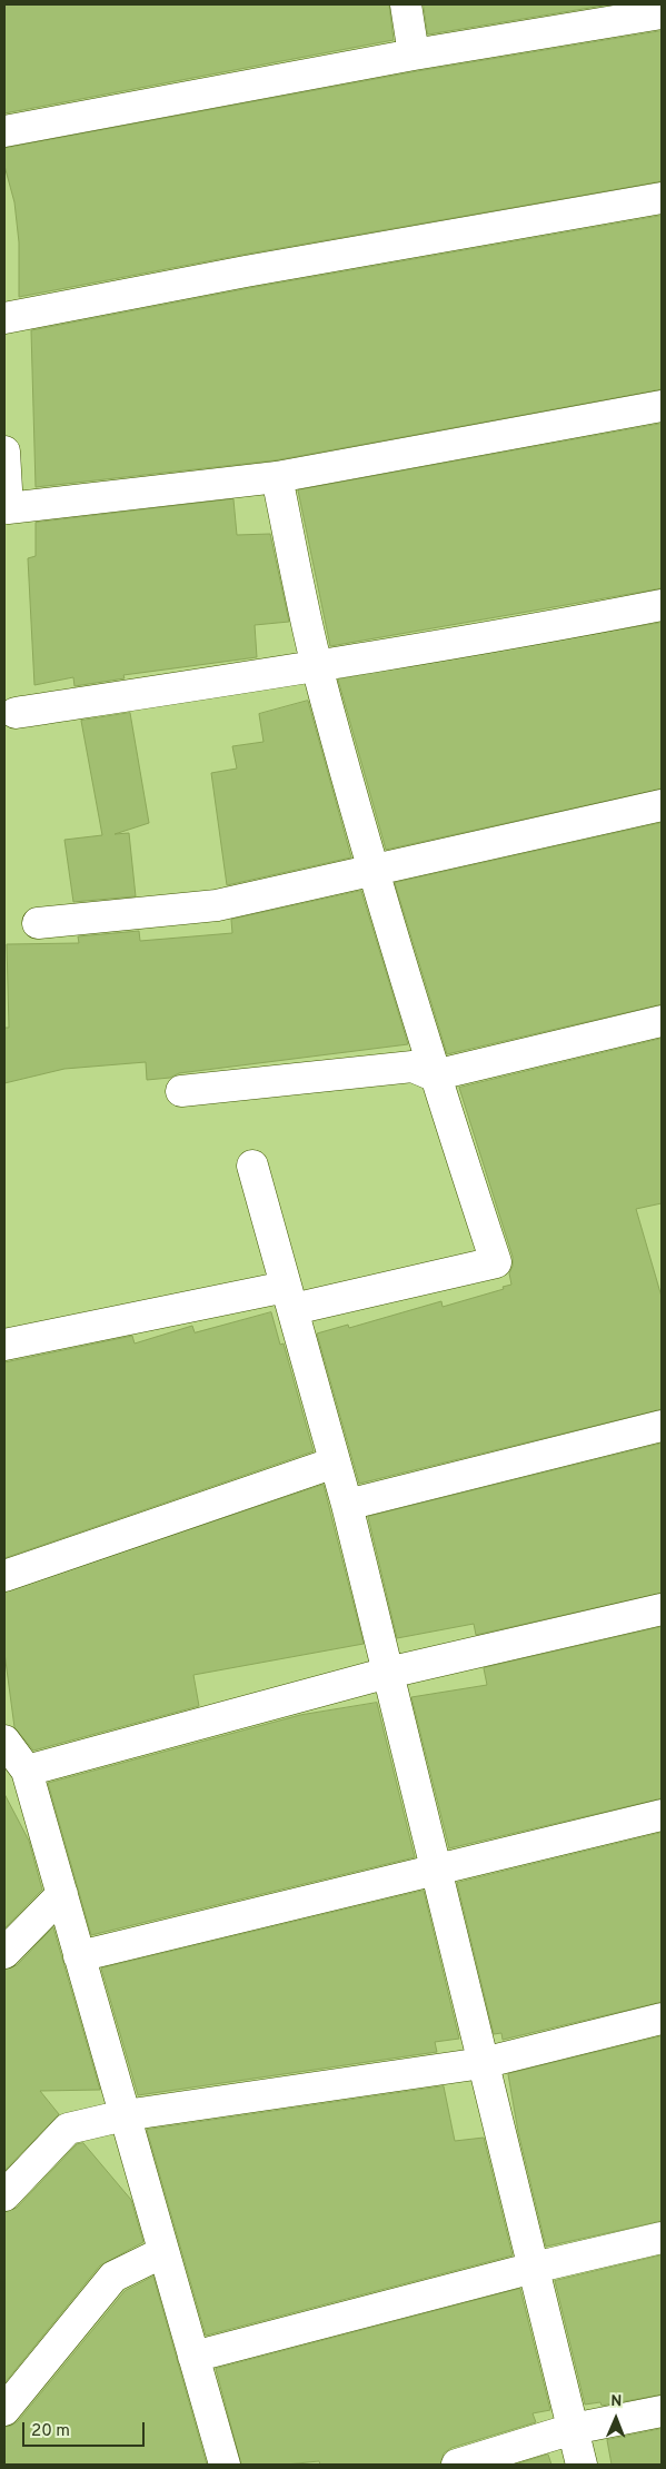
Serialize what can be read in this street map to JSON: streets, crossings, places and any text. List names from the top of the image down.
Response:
{
  "scale_bar": "20 m",
  "north": "top"
}
